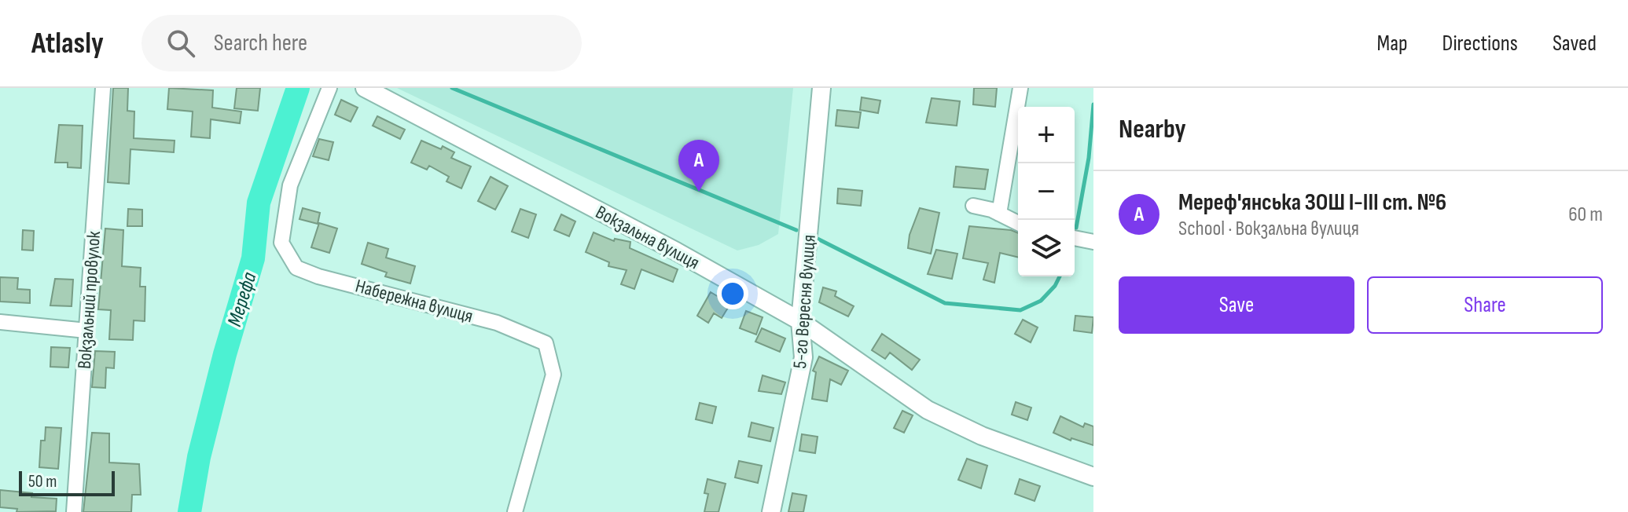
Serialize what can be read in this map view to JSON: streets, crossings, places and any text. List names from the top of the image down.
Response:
{
  "streets": {
    "street": [
      "Вокзальна вулиця",
      "Вокзальний провулок",
      "Набережна вулиця",
      "5-го Вересня вулиця"
    ]
  },
  "crossings": [
    ["Вокзальна вулиця", "5-го Вересня вулиця"]
  ],
  "water": ["Мерефа"],
  "scale_bar": "50 m",
  "page": {
    "header": "Atlasly",
    "search": "Search here",
    "nav": ["Map", "Directions", "Saved"],
    "heading": "Nearby",
    "map_buttons": ["+", "−"],
    "pins": "A",
    "list": [
      {
        "mark": "A",
        "name": "Мереф'янська ЗОШ І-ІІІ ст. №6",
        "note": "School · Вокзальна вулиця",
        "value": "60 m"
      }
    ],
    "buttons": ["Save", "Share"],
    "scale": "50 m"
  }
}
